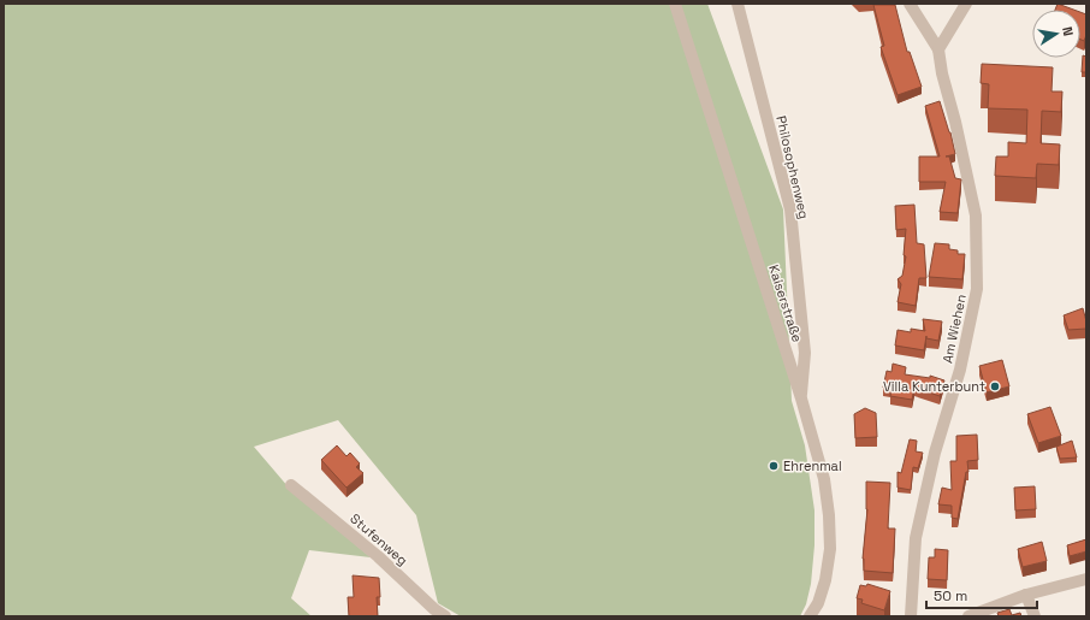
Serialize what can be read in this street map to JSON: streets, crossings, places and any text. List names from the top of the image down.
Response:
{
  "streets": {
    "street": [
      "Philosophenweg",
      "Kaiserstraße",
      "Am Wiehen",
      "Stufenweg"
    ]
  },
  "crossings": [
    ["Philosophenweg", "Kaiserstraße"]
  ],
  "places": ["Villa Kunterbunt", "Ehrenmal"],
  "scale_bar": "50 m",
  "north": "right"
}
